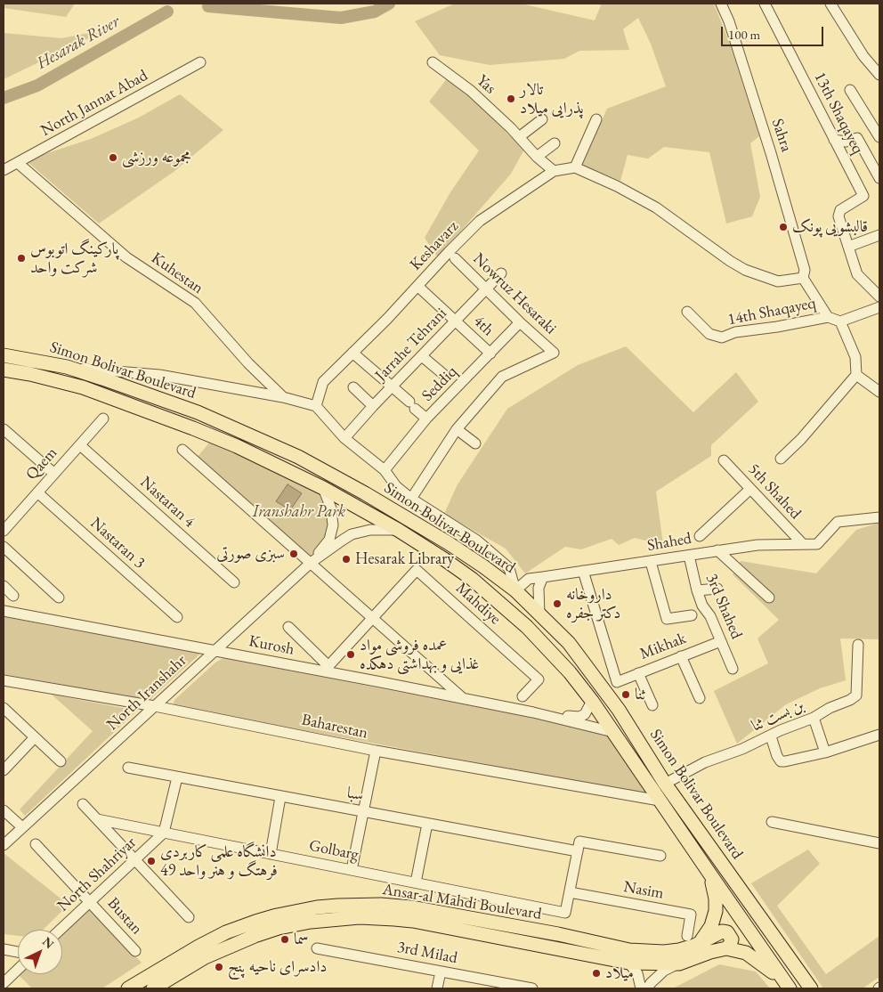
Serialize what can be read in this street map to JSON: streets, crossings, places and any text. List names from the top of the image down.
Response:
{
  "streets": {
    "main road": ["Simon Bolivar Boulevard", "Ansar-al Mahdi Boulevard"],
    "street": [
      "Yas",
      "North Jannat Abad",
      "13th Shaqayeq",
      "Sahra",
      "Keshavarz",
      "Kuhestan",
      "Nowruz Hesaraki",
      "14th Shaqayeq",
      "4th",
      "Jarrahe Tehrani",
      "Seddiq",
      "Qaem",
      "5th Shahed",
      "Nastaran 4",
      "Shahed",
      "Nastaran 3",
      "Mahdiye",
      "3rd Shahed",
      "Kurosh",
      "Mikhak",
      "North Iranshahr",
      "بن بست ثنا",
      "Baharestan",
      "سبا",
      "Golbarg",
      "North Shahriyar",
      "Nasim",
      "Bustan",
      "3rd Milad"
    ]
  },
  "crossings": [
    ["Yas", "Keshavarz"],
    ["North Jannat Abad", "Kuhestan"],
    ["Keshavarz", "Kuhestan"],
    ["Keshavarz", "4th"],
    ["Nowruz Hesaraki", "Jarrahe Tehrani"],
    ["Nowruz Hesaraki", "Seddiq"],
    ["4th", "Jarrahe Tehrani"],
    ["4th", "Seddiq"],
    ["Simon Bolivar Boulevard", "Shahed"],
    ["Simon Bolivar Boulevard", "بن بست ثنا"],
    ["Simon Bolivar Boulevard", "Baharestan"],
    ["Qaem", "Nastaran 4"],
    ["Qaem", "Nastaran 3"],
    ["5th Shahed", "Shahed"],
    ["Shahed", "3rd Shahed"],
    ["Shahed", "Mikhak"],
    ["3rd Shahed", "Mikhak"],
    ["Kurosh", "North Iranshahr"],
    ["North Iranshahr", "Baharestan"],
    ["Golbarg", "North Shahriyar"],
    ["Golbarg", "Nasim"],
    ["North Shahriyar", "Bustan"],
    ["Nasim", "Ansar-al Mahdi Boulevard"]
  ],
  "water": ["Hesarak River"],
  "parks": ["Iranshahr Park"],
  "places": [
    "تالار پذرایی میلاد",
    "مجموعه ورزشی",
    "قالبشویی پونک",
    "پارکینگ اتوبوس شرکت واحد",
    "سبزی صورتی",
    "Hesarak Library",
    "داروخانه دکتر جفره",
    "عمده فروشی مواد غذایی و بهداشتی دهکده",
    "ثنا",
    "دانشگاه علمی کاربردی فرهتگ و هنر واحد 49",
    "سما",
    "دادسرای ناحیه پنج",
    "میلاد"
  ],
  "scale_bar": "100 m",
  "north": "top right"
}
